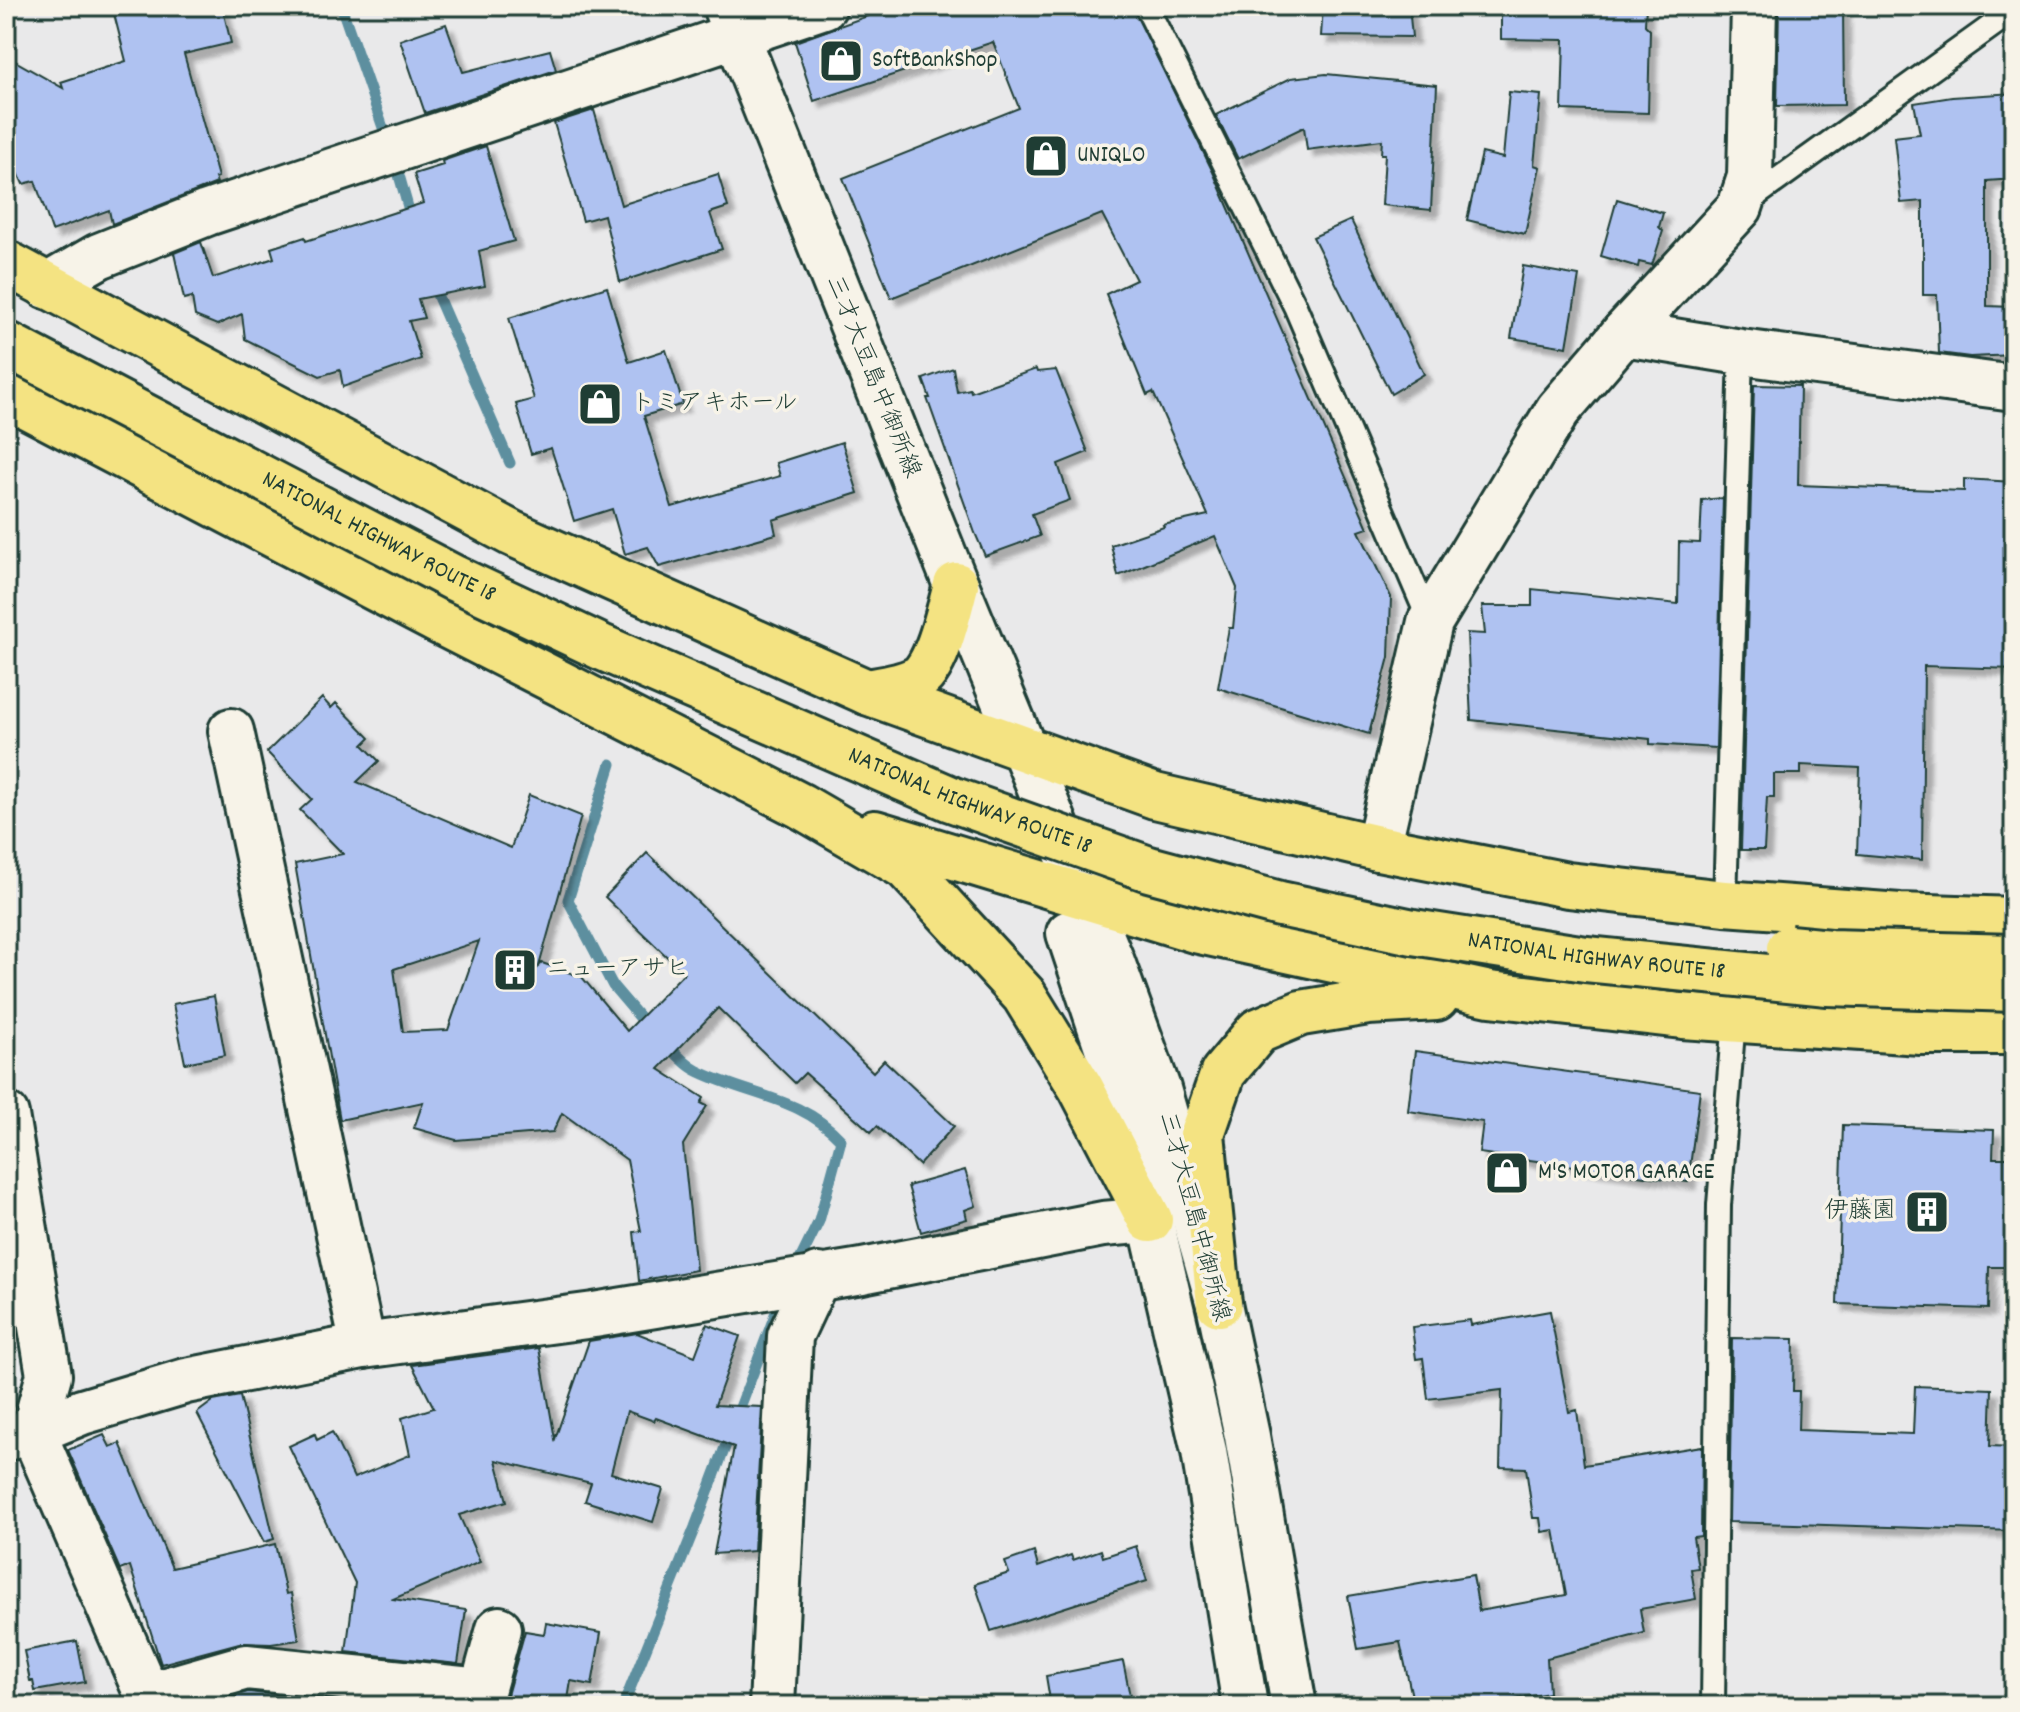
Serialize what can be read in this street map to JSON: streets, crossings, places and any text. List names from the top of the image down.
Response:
{
  "streets": {
    "highway": ["NATIONAL HIGHWAY ROUTE 18"],
    "street": ["三才大豆島中御所線"]
  },
  "places": {
    "shop": [
      "SoftBankShop",
      "UNIQLO",
      "トミアキホール",
      "M'S MOTOR GARAGE"
    ],
    "building": ["ニューアサヒ", "伊藤園"]
  }
}
